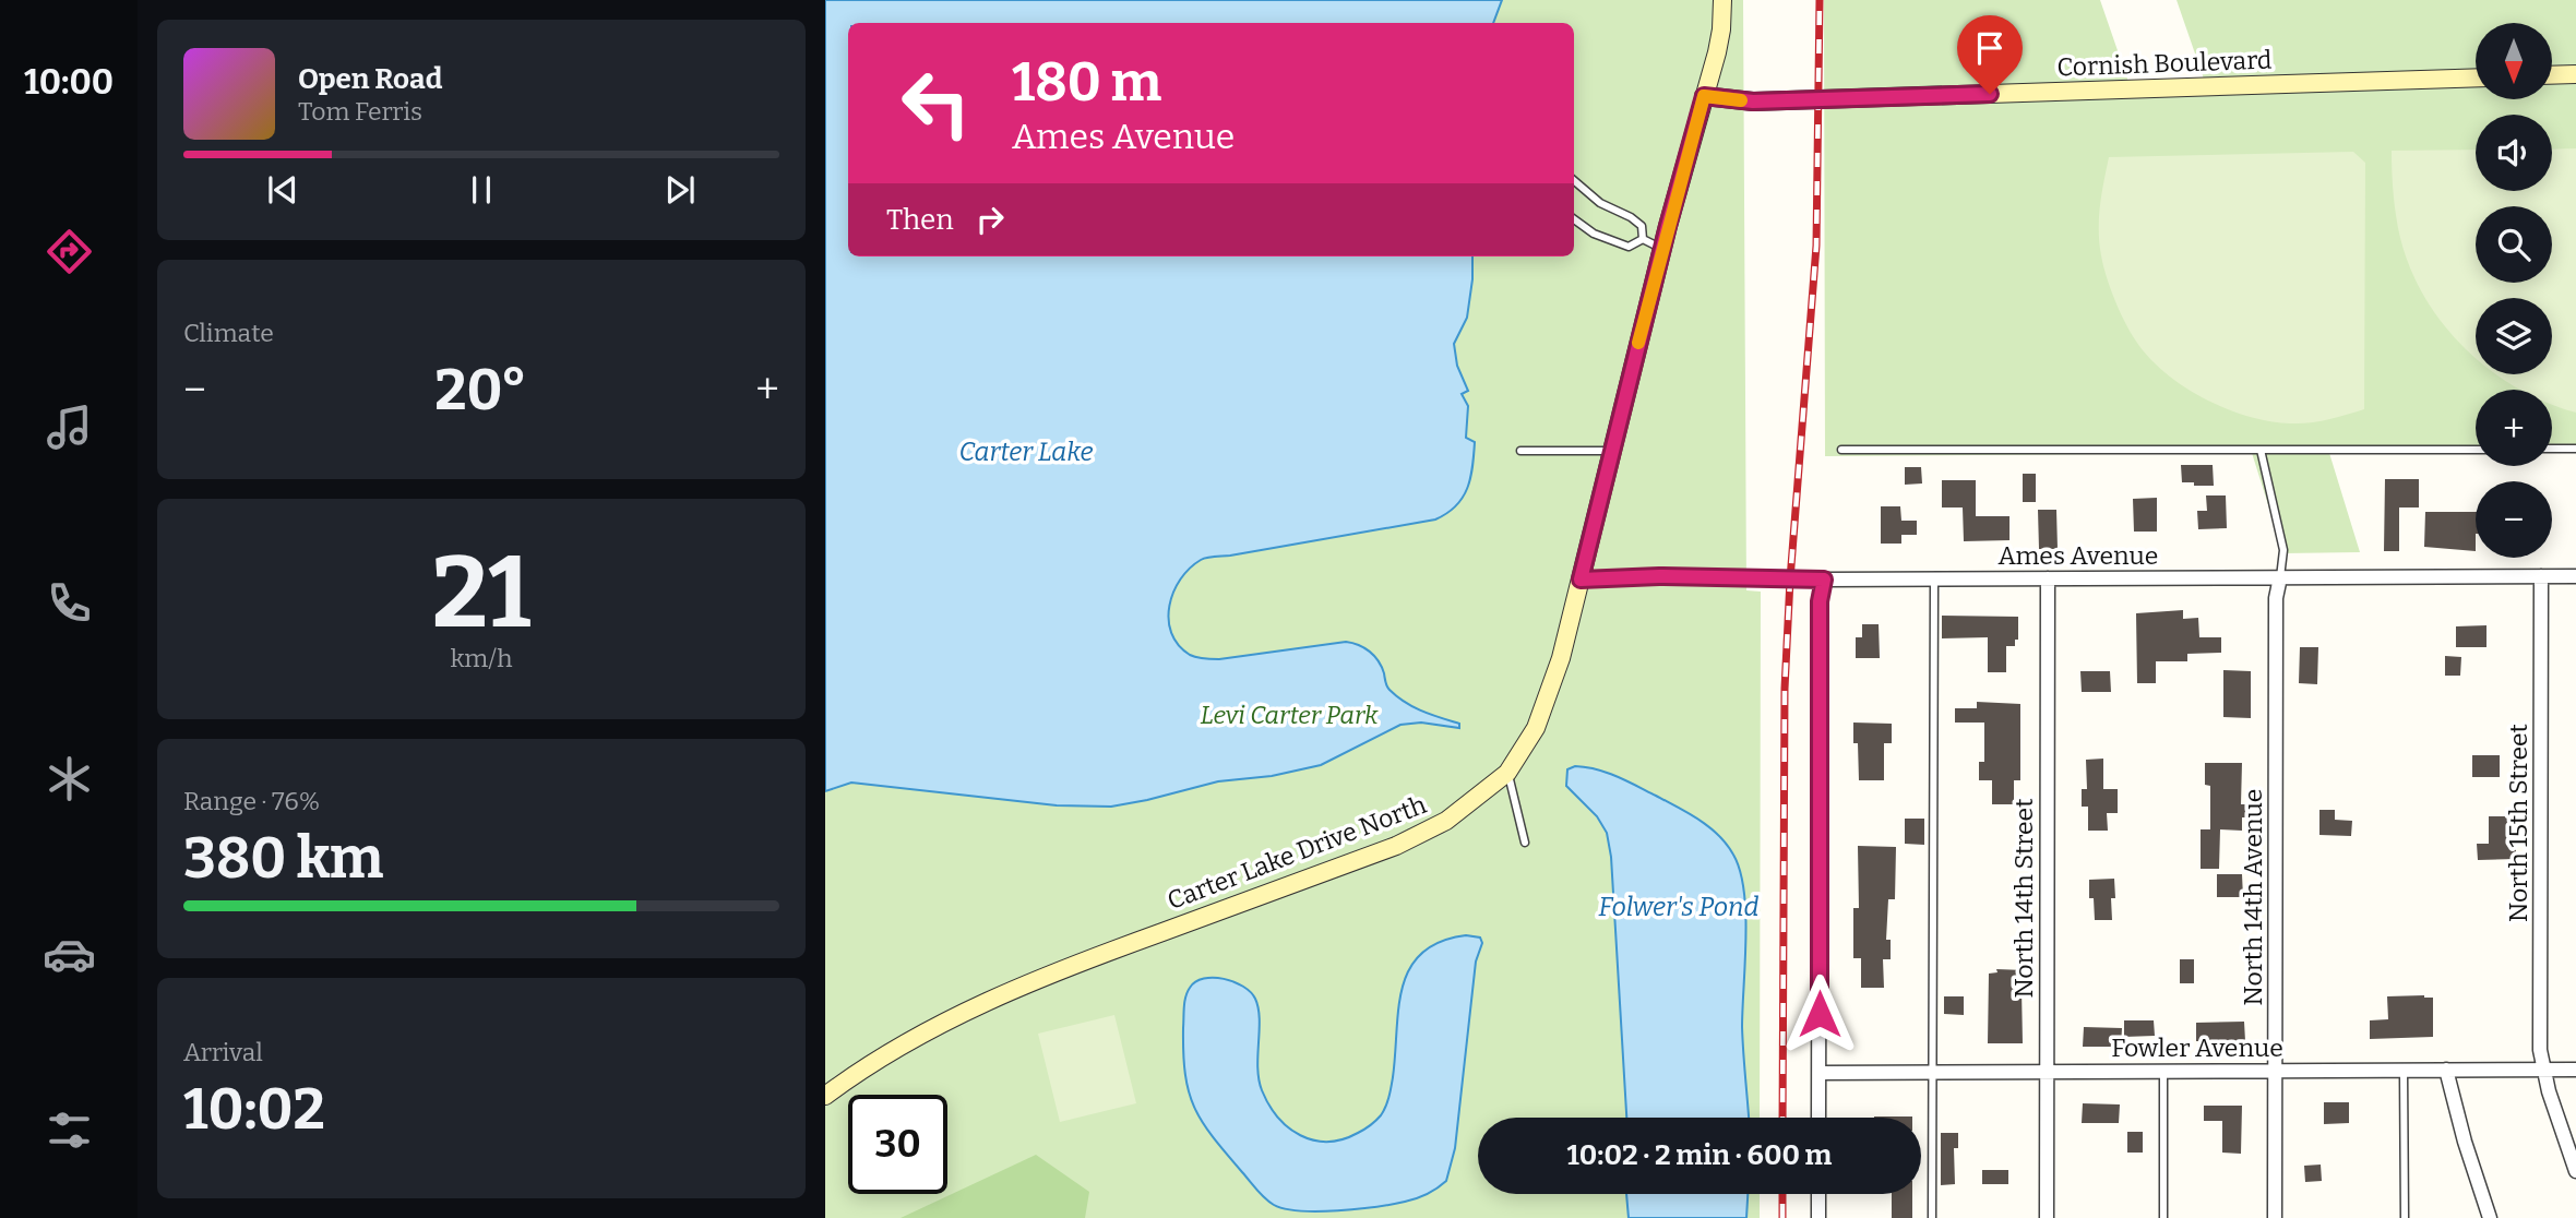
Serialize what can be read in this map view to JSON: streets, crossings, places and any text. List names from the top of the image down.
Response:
{
  "streets": {
    "street": [
      "Cornish Boulevard",
      "Ames Avenue",
      "North 15th Street",
      "Carter Lake Drive North",
      "North 14th Avenue",
      "North 14th Street",
      "Fowler Avenue"
    ]
  },
  "crossings": [
    ["Cornish Boulevard", "Carter Lake Drive North"],
    ["Ames Avenue", "North 15th Street"],
    ["Ames Avenue", "Carter Lake Drive North"],
    ["Ames Avenue", "North 14th Avenue"],
    ["Ames Avenue", "North 14th Street"],
    ["North 15th Street", "Fowler Avenue"],
    ["North 14th Avenue", "Fowler Avenue"],
    ["North 14th Street", "Fowler Avenue"]
  ],
  "water": ["Carter Lake", "Folwer's Pond"],
  "parks": ["Levi Carter Park"],
  "north": "bottom",
  "page": {
    "tabs": "10:00",
    "map_buttons": ["+", "−"],
    "turn": ["180 m", "Ames Avenue"],
    "song": ["Open Road", "Tom Ferris"],
    "then": "Then",
    "tile": [
      "Climate",
      ["21", "km/h"],
      ["Range · 76%", "380 km"],
      ["Arrival", "10:02"]
    ],
    "heat": ["−", "20°", "+"],
    "limit": "30",
    "trip": "10:02 · 2 min · 600 m"
  }
}
